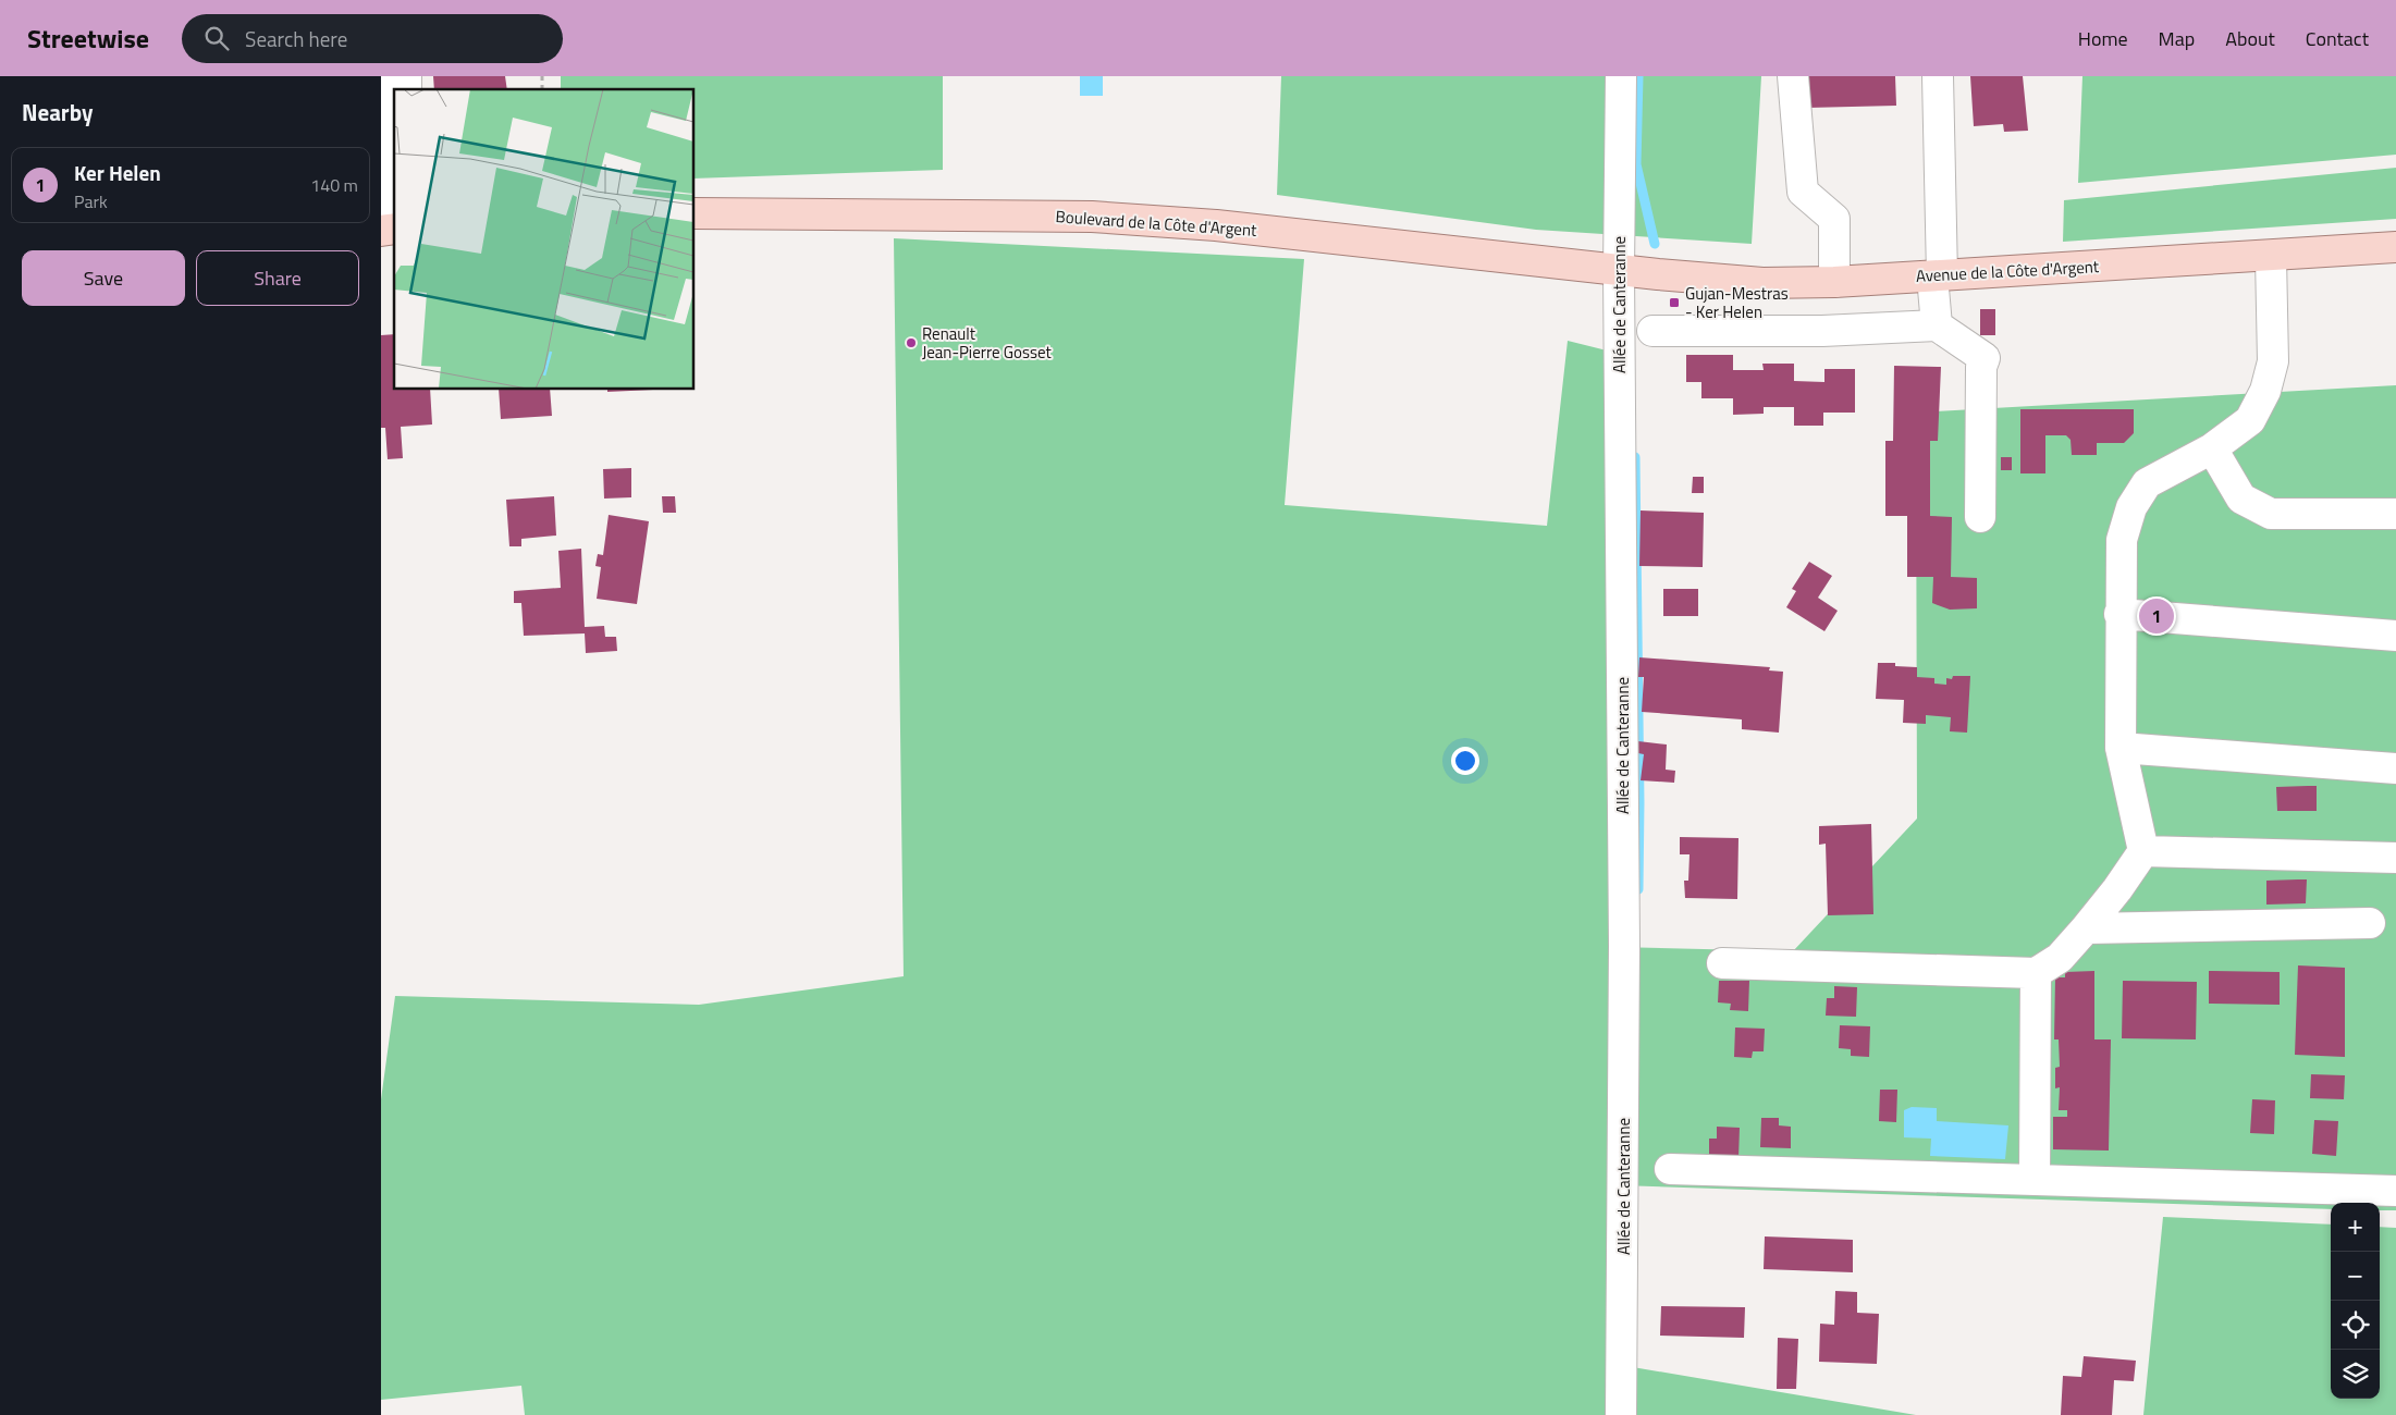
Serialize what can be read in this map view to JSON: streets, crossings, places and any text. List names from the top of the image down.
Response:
{
  "streets": {
    "main road": ["Boulevard de la Côte d'Argent", "Avenue de la Côte d'Argent"],
    "street": ["Allée de Canteranne"]
  },
  "crossings": [
    ["Boulevard de la Côte d'Argent", "Avenue de la Côte d'Argent"],
    ["Boulevard de la Côte d'Argent", "Allée de Canteranne"],
    ["Avenue de la Côte d'Argent", "Allée de Canteranne"]
  ],
  "places": {
    "transit": ["Gujan-Mestras - Ker Helen"],
    "other": ["Renault Jean-Pierre Gosset"]
  },
  "page": {
    "header": "Streetwise",
    "search": "Search here",
    "nav": [
      "Home",
      "Map",
      "About",
      "Contact"
    ],
    "heading": "Nearby",
    "list": [
      {
        "mark": "1",
        "name": "Ker Helen",
        "note": "Park",
        "value": "140 m"
      }
    ],
    "buttons": ["Save", "Share"],
    "pins": "1",
    "map_buttons": ["+", "−"]
  }
}
